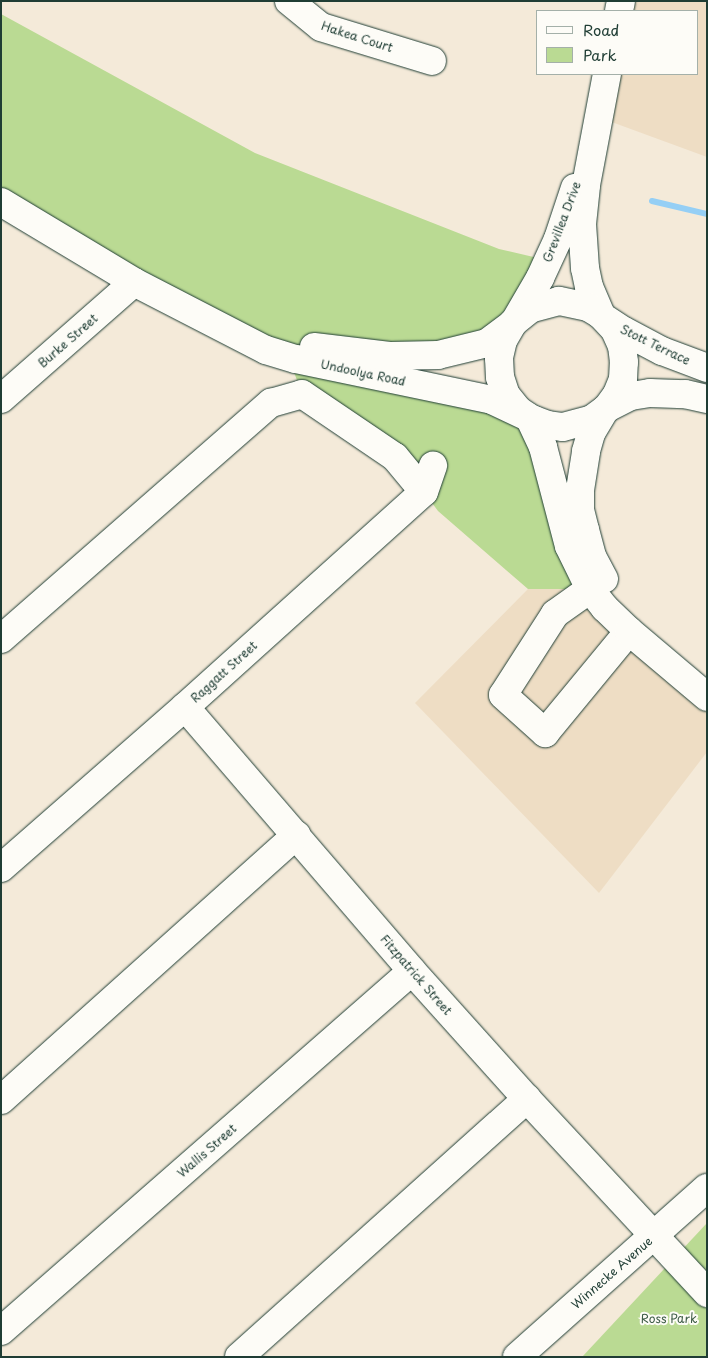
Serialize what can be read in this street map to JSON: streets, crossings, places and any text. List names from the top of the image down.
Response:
{
  "streets": {
    "street": [
      "Hakea Court",
      "Grevillea Drive",
      "Burke Street",
      "Stott Terrace",
      "Undoolya Road",
      "Raggatt Street",
      "Fitzpatrick Street",
      "Wallis Street",
      "Winnecke Avenue"
    ]
  },
  "crossings": [
    ["Grevillea Drive", "Stott Terrace"],
    ["Grevillea Drive", "Undoolya Road"],
    ["Burke Street", "Undoolya Road"],
    ["Stott Terrace", "Undoolya Road"],
    ["Raggatt Street", "Fitzpatrick Street"],
    ["Fitzpatrick Street", "Wallis Street"],
    ["Fitzpatrick Street", "Winnecke Avenue"]
  ],
  "parks": ["Ross Park"],
  "legend": ["Road", "Park"]
}
